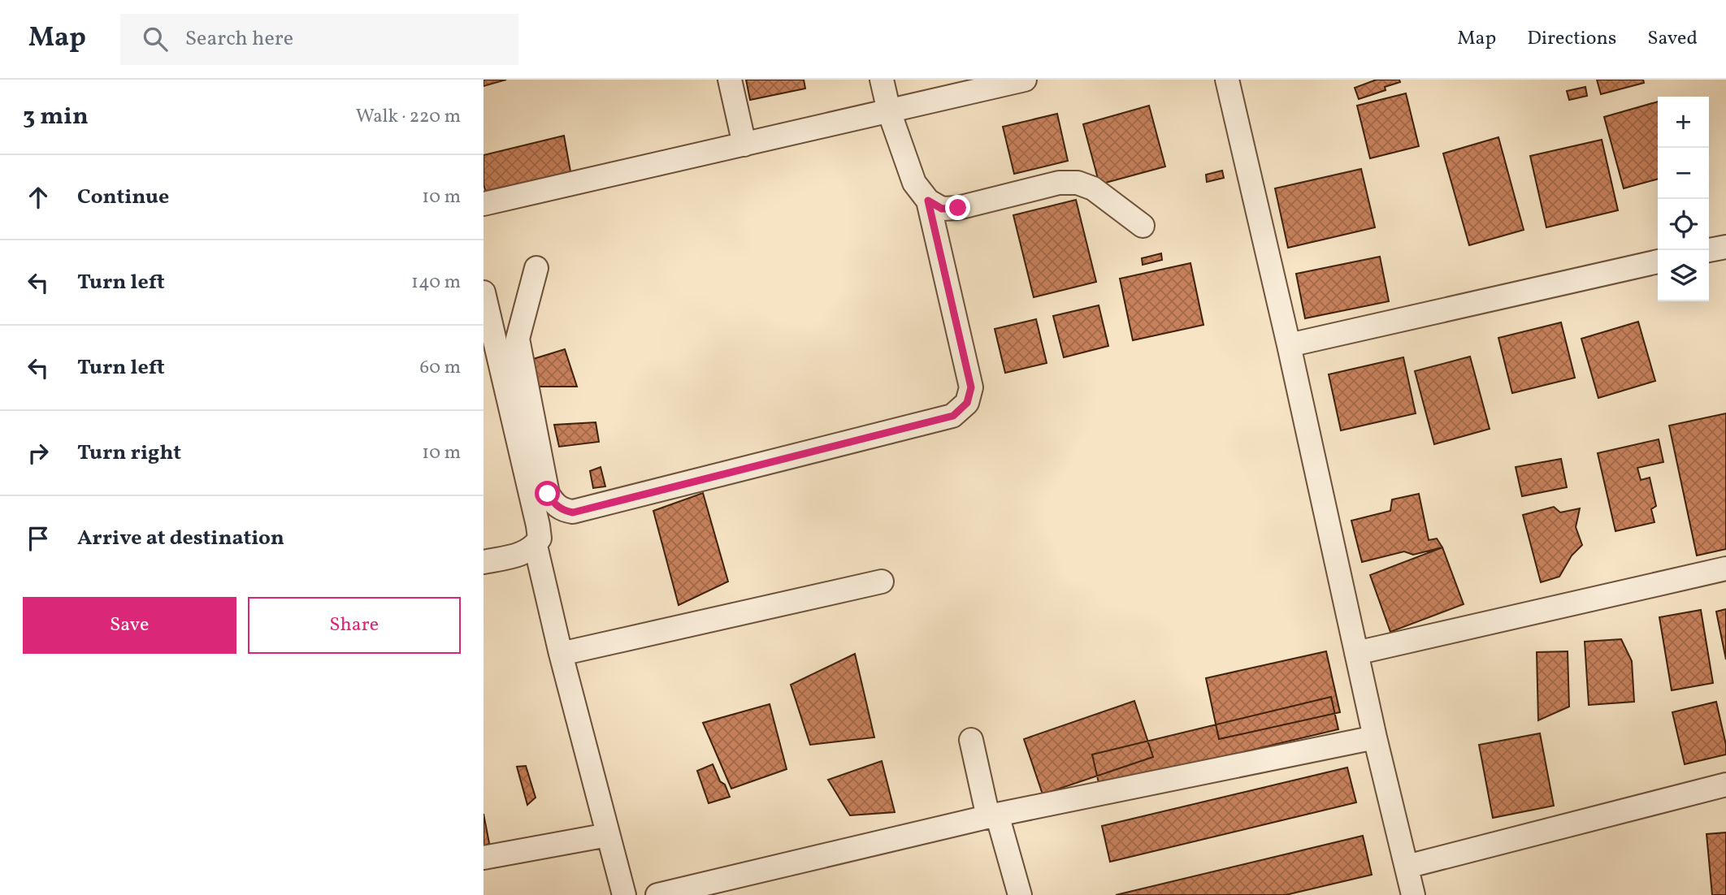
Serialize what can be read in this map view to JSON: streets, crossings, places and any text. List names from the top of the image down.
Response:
{
  "page": {
    "header": "Map",
    "search": "Search here",
    "nav": ["Map", "Directions", "Saved"],
    "heading": ["3 min", "Walk · 220 m"],
    "map_buttons": ["+", "−"],
    "list": [
      ["Continue", "10 m"],
      ["Turn left", "140 m"],
      ["Turn left", "60 m"],
      ["Turn right", "10 m"],
      "Arrive at destination"
    ],
    "buttons": ["Save", "Share"]
  }
}
